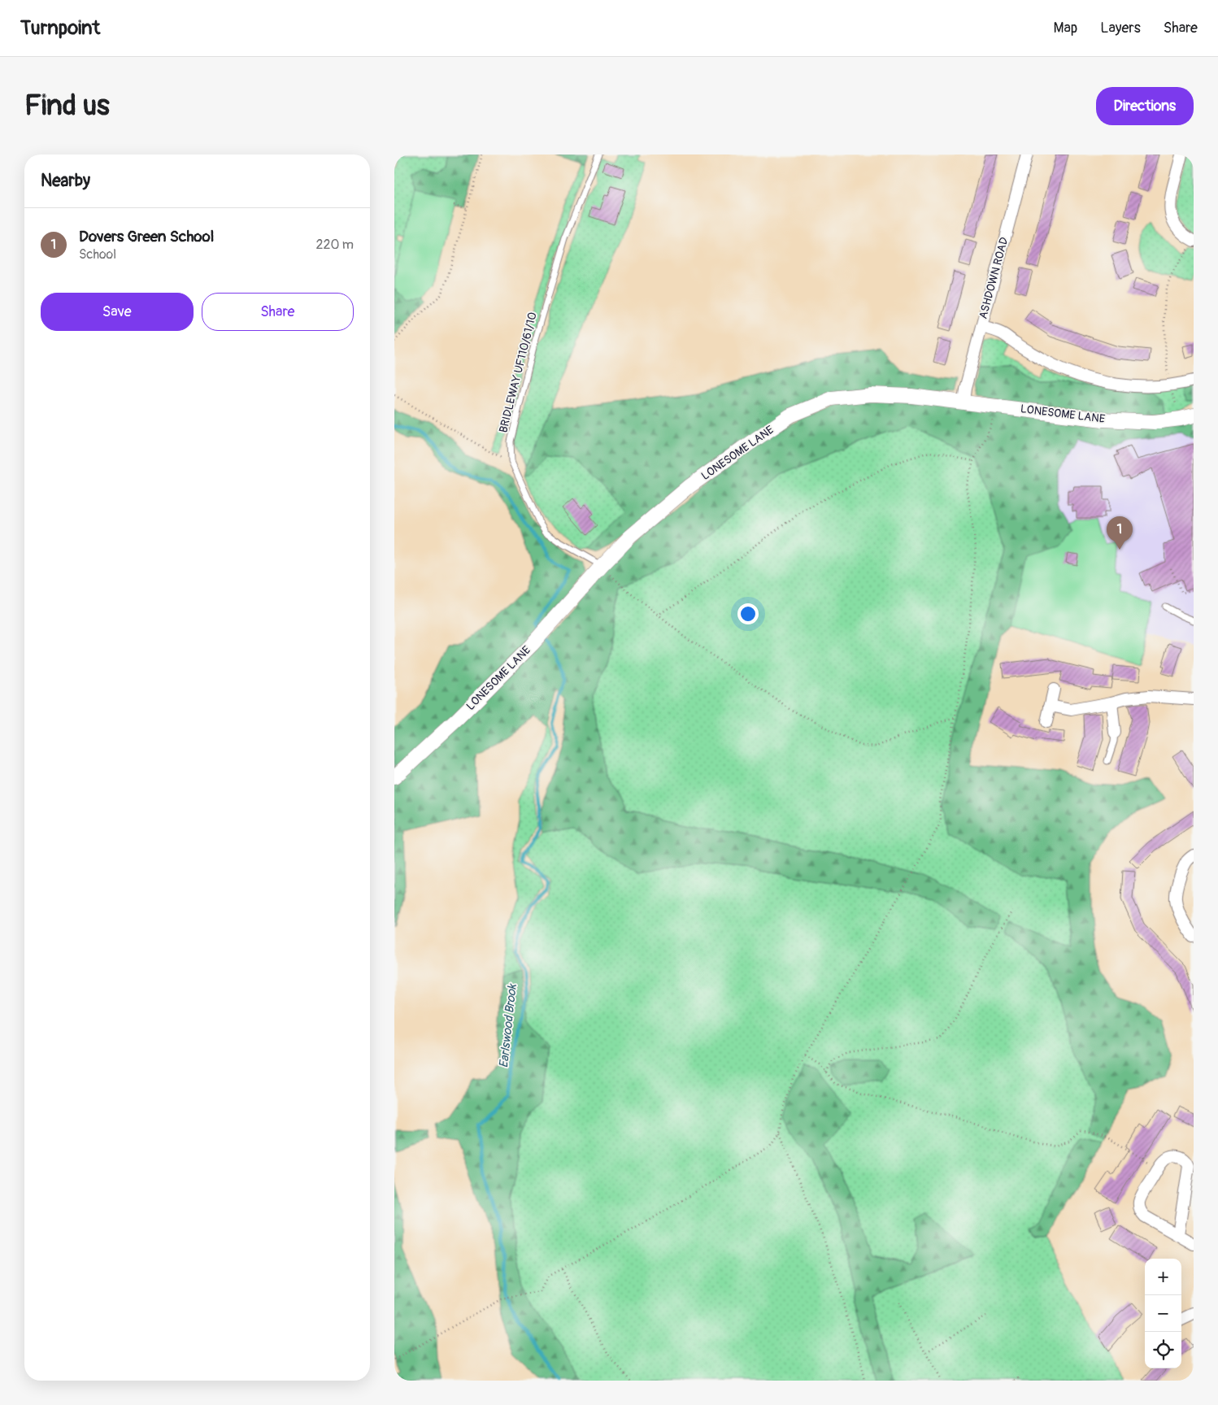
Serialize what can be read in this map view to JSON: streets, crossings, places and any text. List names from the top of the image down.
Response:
{
  "streets": {
    "street": ["ASHDOWN ROAD", "LONESOME LANE"],
    "lane": ["BRIDLEWAY UF110/61/10"]
  },
  "crossings": [
    ["ASHDOWN ROAD", "LONESOME LANE"],
    ["BRIDLEWAY UF110/61/10", "LONESOME LANE"]
  ],
  "water": ["Earlswood Brook"],
  "page": {
    "header": "Turnpoint",
    "nav": ["Map", "Layers", "Share"],
    "buttons": [
      "Directions",
      ["Save", "Share"]
    ],
    "title": "Find us",
    "heading": "Nearby",
    "list": [
      {
        "mark": "1",
        "name": "Dovers Green School",
        "note": "School",
        "value": "220 m"
      }
    ],
    "pins": "1",
    "map_buttons": ["+", "−"]
  }
}
